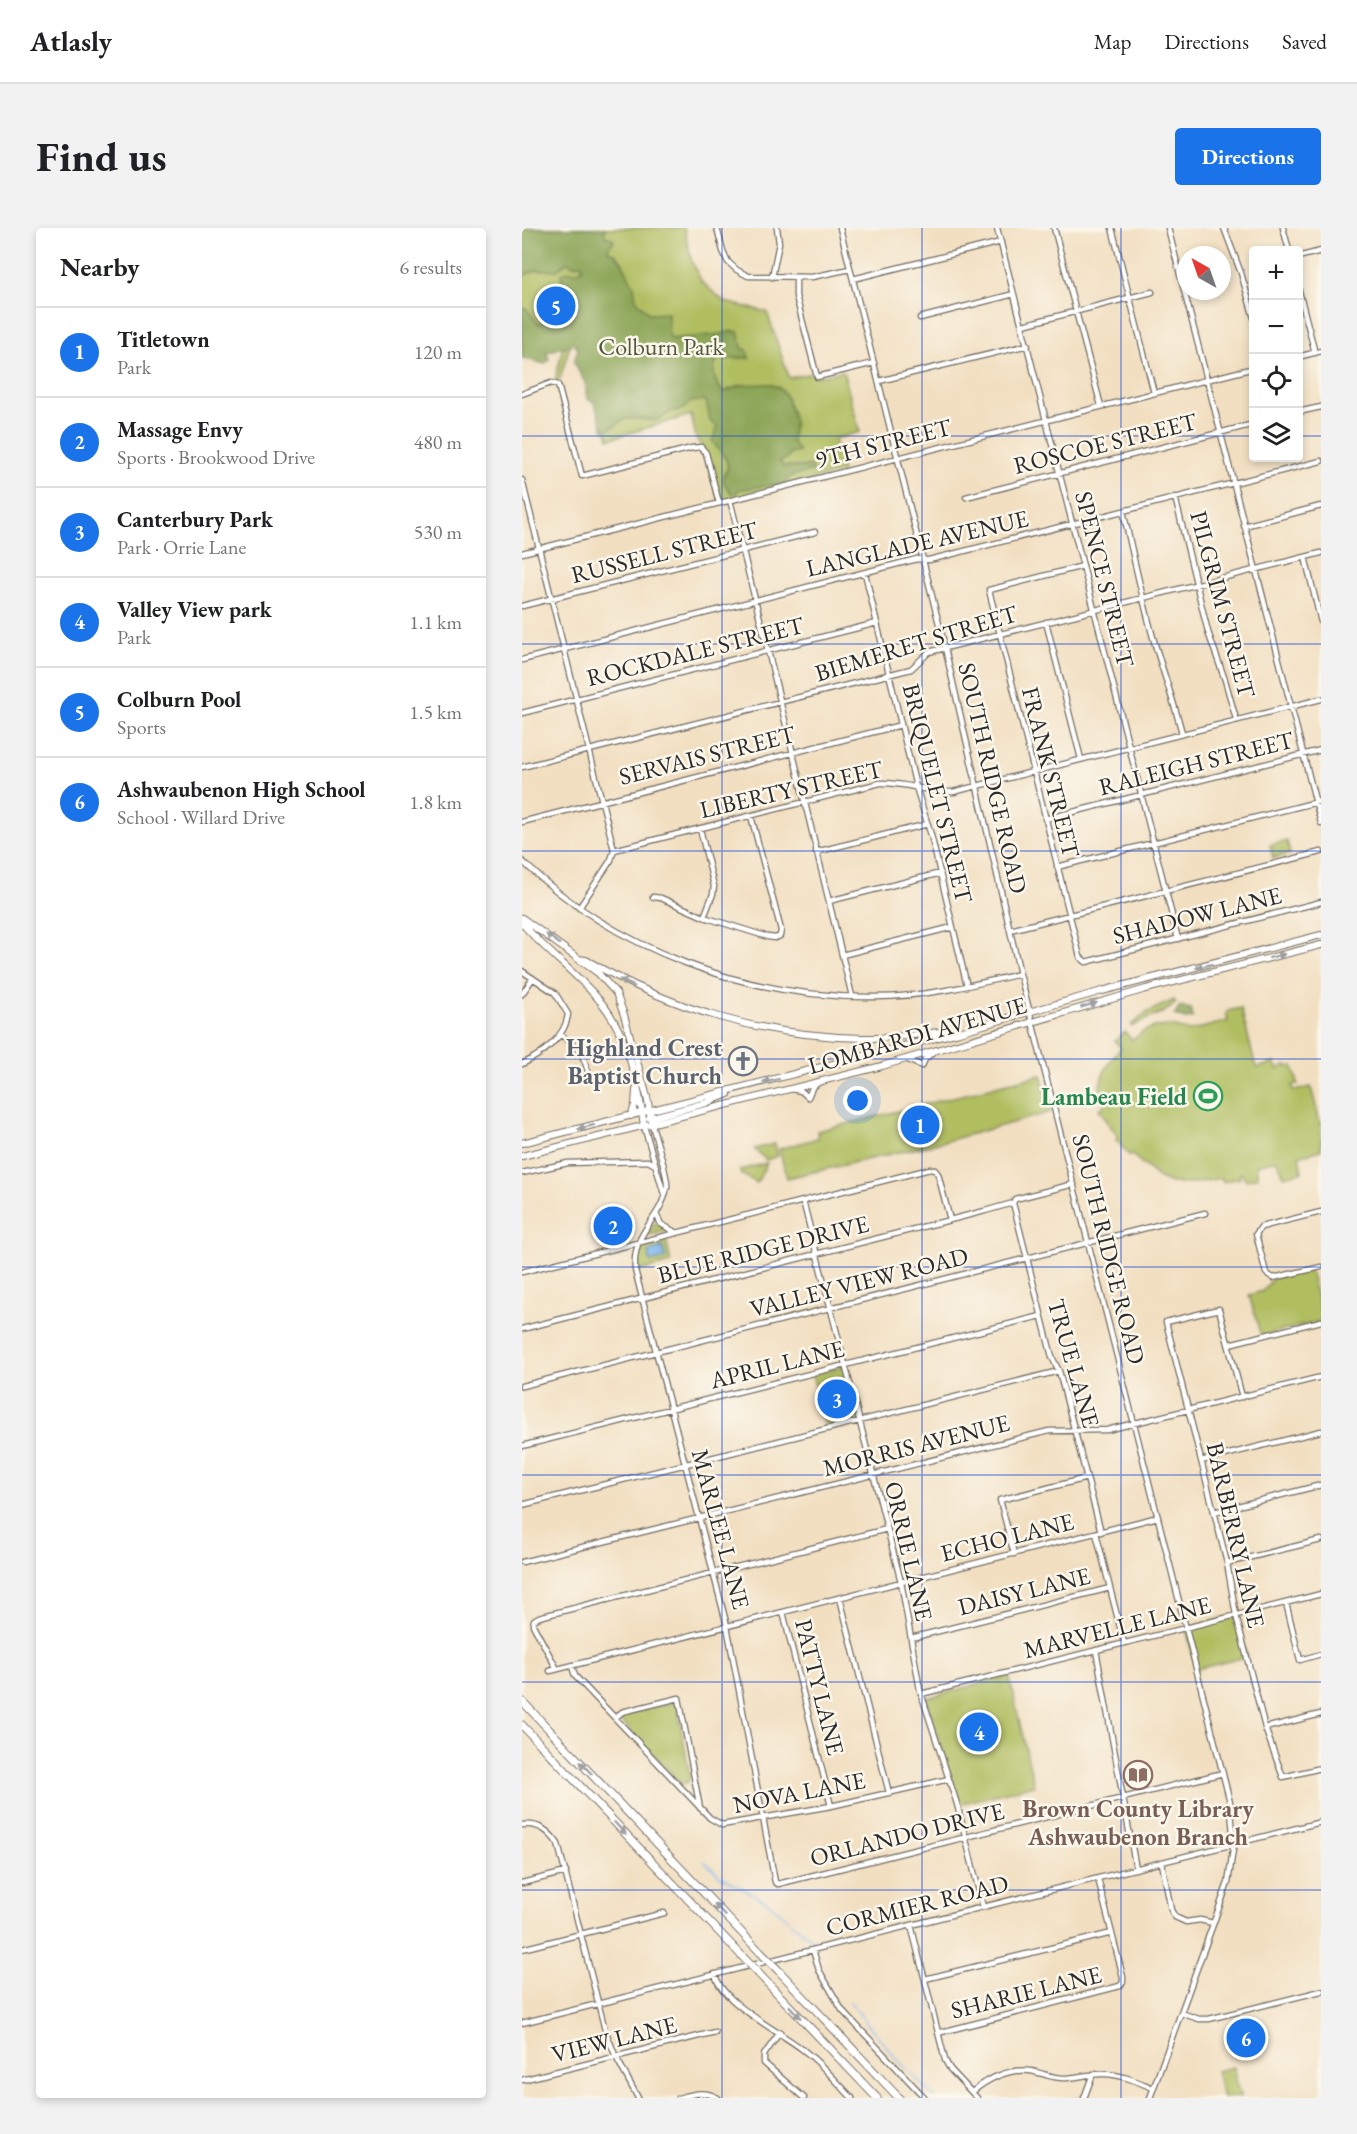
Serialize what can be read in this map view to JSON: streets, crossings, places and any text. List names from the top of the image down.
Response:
{
  "streets": {
    "main road": ["LOMBARDI AVENUE"],
    "street": [
      "9TH STREET",
      "ROSCOE STREET",
      "LANGLADE AVENUE",
      "RUSSELL STREET",
      "SPENCE STREET",
      "PILGRIM STREET",
      "BIEMERET STREET",
      "ROCKDALE STREET",
      "SERVAIS STREET",
      "RALEIGH STREET",
      "FRANK STREET",
      "SOUTH RIDGE ROAD",
      "LIBERTY STREET",
      "BRIQUELET STREET",
      "SHADOW LANE",
      "BLUE RIDGE DRIVE",
      "VALLEY VIEW ROAD",
      "TRUE LANE",
      "APRIL LANE",
      "MORRIS AVENUE",
      "MARLEE LANE",
      "BARBERRY LANE",
      "ECHO LANE",
      "ORRIE LANE",
      "DAISY LANE",
      "MARVELLE LANE",
      "PATTY LANE",
      "NOVA LANE",
      "ORLANDO DRIVE",
      "CORMIER ROAD",
      "SHARIE LANE",
      "VIEW LANE"
    ]
  },
  "crossings": [
    ["9TH STREET", "SPENCE STREET"],
    ["9TH STREET", "SOUTH RIDGE ROAD"],
    ["ROSCOE STREET", "SPENCE STREET"],
    ["LANGLADE AVENUE", "SPENCE STREET"],
    ["LANGLADE AVENUE", "PILGRIM STREET"],
    ["LANGLADE AVENUE", "SOUTH RIDGE ROAD"],
    ["LANGLADE AVENUE", "BRIQUELET STREET"],
    ["SPENCE STREET", "BIEMERET STREET"],
    ["SPENCE STREET", "RALEIGH STREET"],
    ["SPENCE STREET", "FRANK STREET"],
    ["SPENCE STREET", "LIBERTY STREET"],
    ["SPENCE STREET", "SHADOW LANE"],
    ["PILGRIM STREET", "BIEMERET STREET"],
    ["PILGRIM STREET", "LIBERTY STREET"],
    ["BIEMERET STREET", "FRANK STREET"],
    ["BIEMERET STREET", "SOUTH RIDGE ROAD"],
    ["BIEMERET STREET", "BRIQUELET STREET"],
    ["ROCKDALE STREET", "BRIQUELET STREET"],
    ["SERVAIS STREET", "BRIQUELET STREET"],
    ["RALEIGH STREET", "FRANK STREET"],
    ["FRANK STREET", "LIBERTY STREET"],
    ["FRANK STREET", "SHADOW LANE"],
    ["SOUTH RIDGE ROAD", "LIBERTY STREET"],
    ["SOUTH RIDGE ROAD", "LOMBARDI AVENUE"],
    ["SOUTH RIDGE ROAD", "BLUE RIDGE DRIVE"],
    ["SOUTH RIDGE ROAD", "VALLEY VIEW ROAD"],
    ["SOUTH RIDGE ROAD", "MORRIS AVENUE"],
    ["SOUTH RIDGE ROAD", "ECHO LANE"],
    ["SOUTH RIDGE ROAD", "MARVELLE LANE"],
    ["SOUTH RIDGE ROAD", "ORLANDO DRIVE"],
    ["SOUTH RIDGE ROAD", "CORMIER ROAD"],
    ["LIBERTY STREET", "BRIQUELET STREET"],
    ["LOMBARDI AVENUE", "MARLEE LANE"],
    ["BLUE RIDGE DRIVE", "TRUE LANE"],
    ["BLUE RIDGE DRIVE", "MARLEE LANE"],
    ["BLUE RIDGE DRIVE", "ORRIE LANE"],
    ["VALLEY VIEW ROAD", "TRUE LANE"],
    ["VALLEY VIEW ROAD", "MARLEE LANE"],
    ["VALLEY VIEW ROAD", "ORRIE LANE"],
    ["TRUE LANE", "APRIL LANE"],
    ["TRUE LANE", "MORRIS AVENUE"],
    ["TRUE LANE", "ECHO LANE"],
    ["TRUE LANE", "DAISY LANE"],
    ["TRUE LANE", "MARVELLE LANE"],
    ["APRIL LANE", "MARLEE LANE"],
    ["APRIL LANE", "ORRIE LANE"],
    ["MORRIS AVENUE", "MARLEE LANE"],
    ["MORRIS AVENUE", "BARBERRY LANE"],
    ["MORRIS AVENUE", "ORRIE LANE"],
    ["MARLEE LANE", "ECHO LANE"],
    ["MARLEE LANE", "NOVA LANE"],
    ["MARLEE LANE", "ORLANDO DRIVE"],
    ["BARBERRY LANE", "MARVELLE LANE"],
    ["ECHO LANE", "ORRIE LANE"],
    ["ECHO LANE", "PATTY LANE"],
    ["ECHO LANE", "NOVA LANE"],
    ["ORRIE LANE", "DAISY LANE"],
    ["ORRIE LANE", "MARVELLE LANE"],
    ["ORRIE LANE", "NOVA LANE"],
    ["ORRIE LANE", "ORLANDO DRIVE"],
    ["ORRIE LANE", "CORMIER ROAD"],
    ["PATTY LANE", "NOVA LANE"]
  ],
  "parks": ["Colburn Park"],
  "places": {
    "church": ["Highland Crest Baptist Church"],
    "sports": ["Lambeau Field"],
    "library": ["Brown County Library Ashwaubenon Branch"]
  },
  "north": "top left",
  "page": {
    "header": "Atlasly",
    "nav": ["Map", "Directions", "Saved"],
    "buttons": "Directions",
    "title": "Find us",
    "heading": ["Nearby", "6 results"],
    "map_buttons": ["+", "−"],
    "pins": [
      "5",
      "1",
      "2",
      "3",
      "4",
      "6"
    ],
    "list": [
      {
        "mark": "1",
        "name": "Titletown",
        "note": "Park",
        "value": "120 m"
      },
      {
        "mark": "2",
        "name": "Massage Envy",
        "note": "Sports · Brookwood Drive",
        "value": "480 m"
      },
      {
        "mark": "3",
        "name": "Canterbury Park",
        "note": "Park · Orrie Lane",
        "value": "530 m"
      },
      {
        "mark": "4",
        "name": "Valley View park",
        "note": "Park",
        "value": "1.1 km"
      },
      {
        "mark": "5",
        "name": "Colburn Pool",
        "note": "Sports",
        "value": "1.5 km"
      },
      {
        "mark": "6",
        "name": "Ashwaubenon High School",
        "note": "School · Willard Drive",
        "value": "1.8 km"
      }
    ]
  }
}
